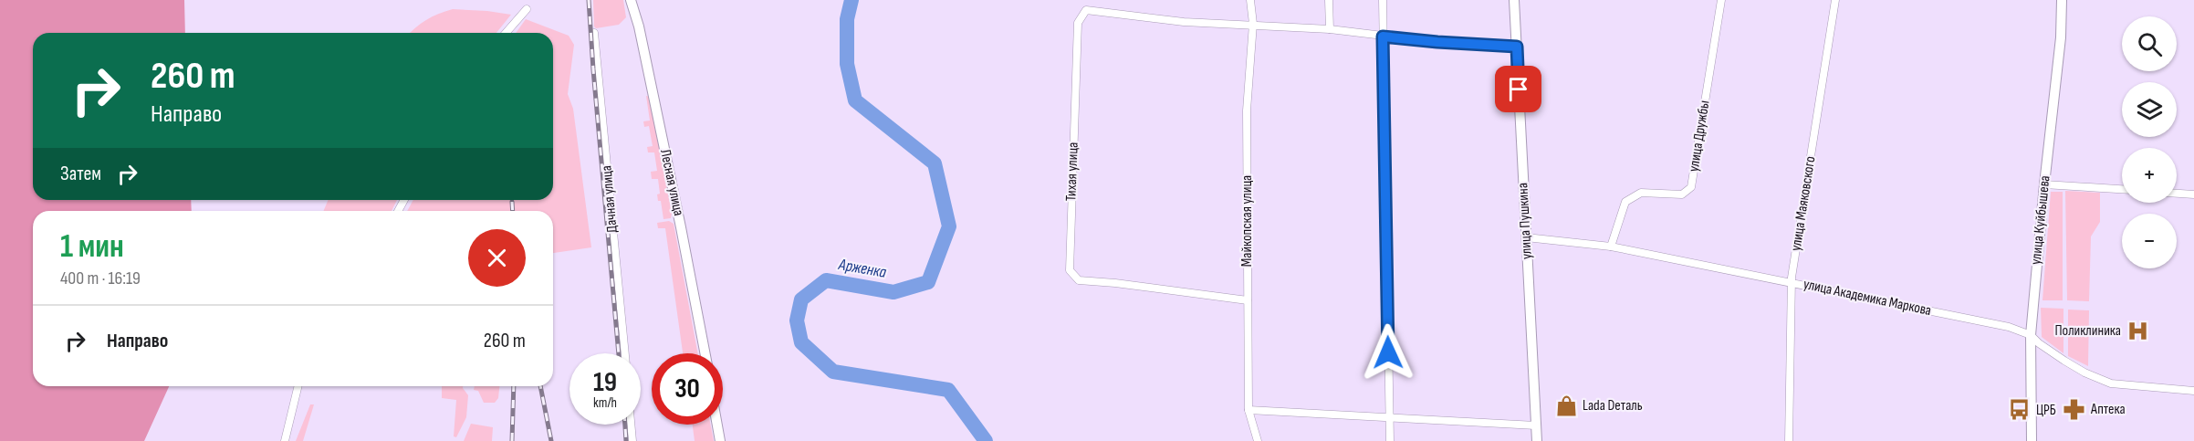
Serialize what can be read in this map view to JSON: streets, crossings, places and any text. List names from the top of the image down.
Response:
{
  "streets": {
    "street": [
      "улица Дружбы",
      "Тихая улица",
      "Лесная улица",
      "Дачная улица",
      "улица Маяковского",
      "улица Куйбышева",
      "Майкопская улица",
      "улица Пушкина",
      "улица Академика Маркова"
    ]
  },
  "crossings": [
    ["улица Дружбы", "улица Академика Маркова"],
    ["Тихая улица", "Майкопская улица"],
    ["улица Маяковского", "улица Академика Маркова"],
    ["улица Куйбышева", "улица Академика Маркова"],
    ["улица Пушкина", "улица Академика Маркова"]
  ],
  "water": ["Арженка"],
  "places": {
    "hospital": ["Поликлиника"],
    "shop": ["Lada Dеталь"],
    "pharmacy": ["Аптека"],
    "bus stop": ["ЦРБ"]
  },
  "page": {
    "map_buttons": ["+", "−"],
    "turn": ["260 m", "Направо"],
    "then": "Затем",
    "heading": ["1 мин", "400 m · 16:19"],
    "list": [
      {
        "name": "Направо",
        "value": "260 m"
      }
    ],
    "speed": "19 km/h",
    "limit": "30"
  }
}
